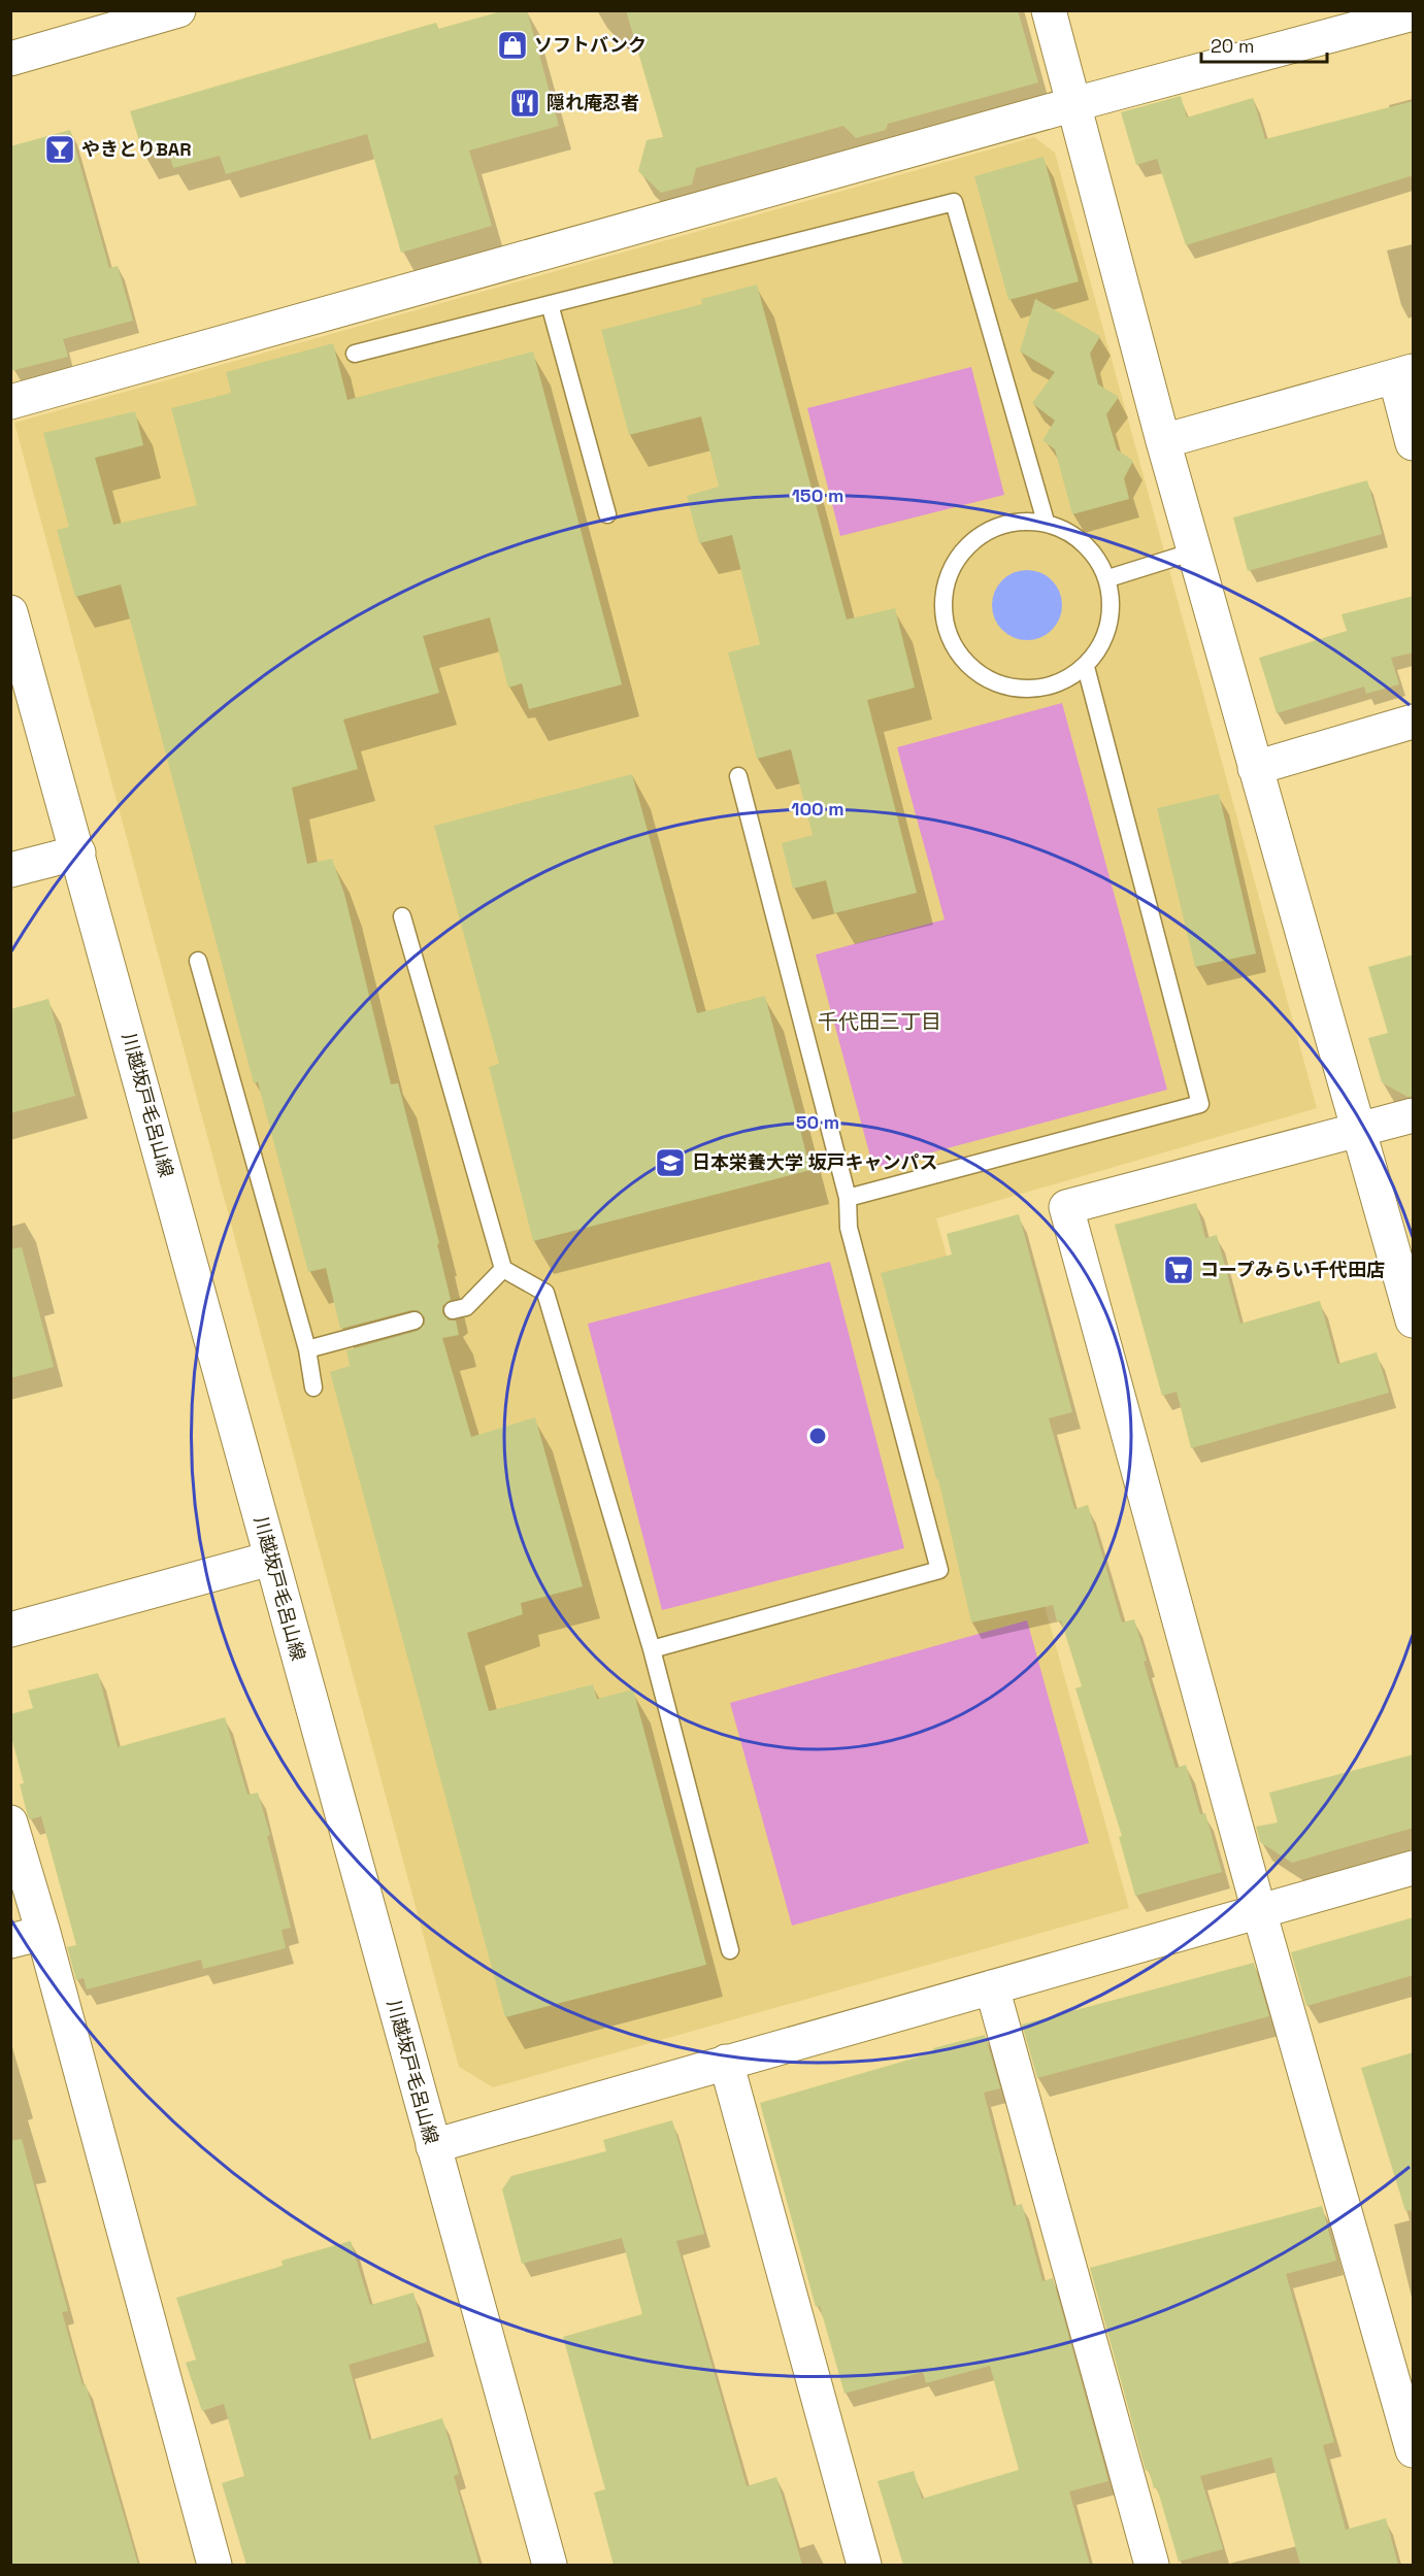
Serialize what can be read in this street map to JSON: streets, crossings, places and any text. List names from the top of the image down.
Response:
{
  "streets": {
    "street": ["川越坂戸毛呂山線"]
  },
  "districts": ["千代田三丁目"],
  "places": {
    "shop": ["ソフトバンク"],
    "restaurant": ["隠れ庵忍者"],
    "bar": ["やきとりBAR"],
    "school or university": ["日本栄養大学 坂戸キャンパス"],
    "supermarket": ["コープみらい千代田店"]
  },
  "scale_bar": "20 m",
  "rings": ["150 m", "100 m", "50 m"]
}
